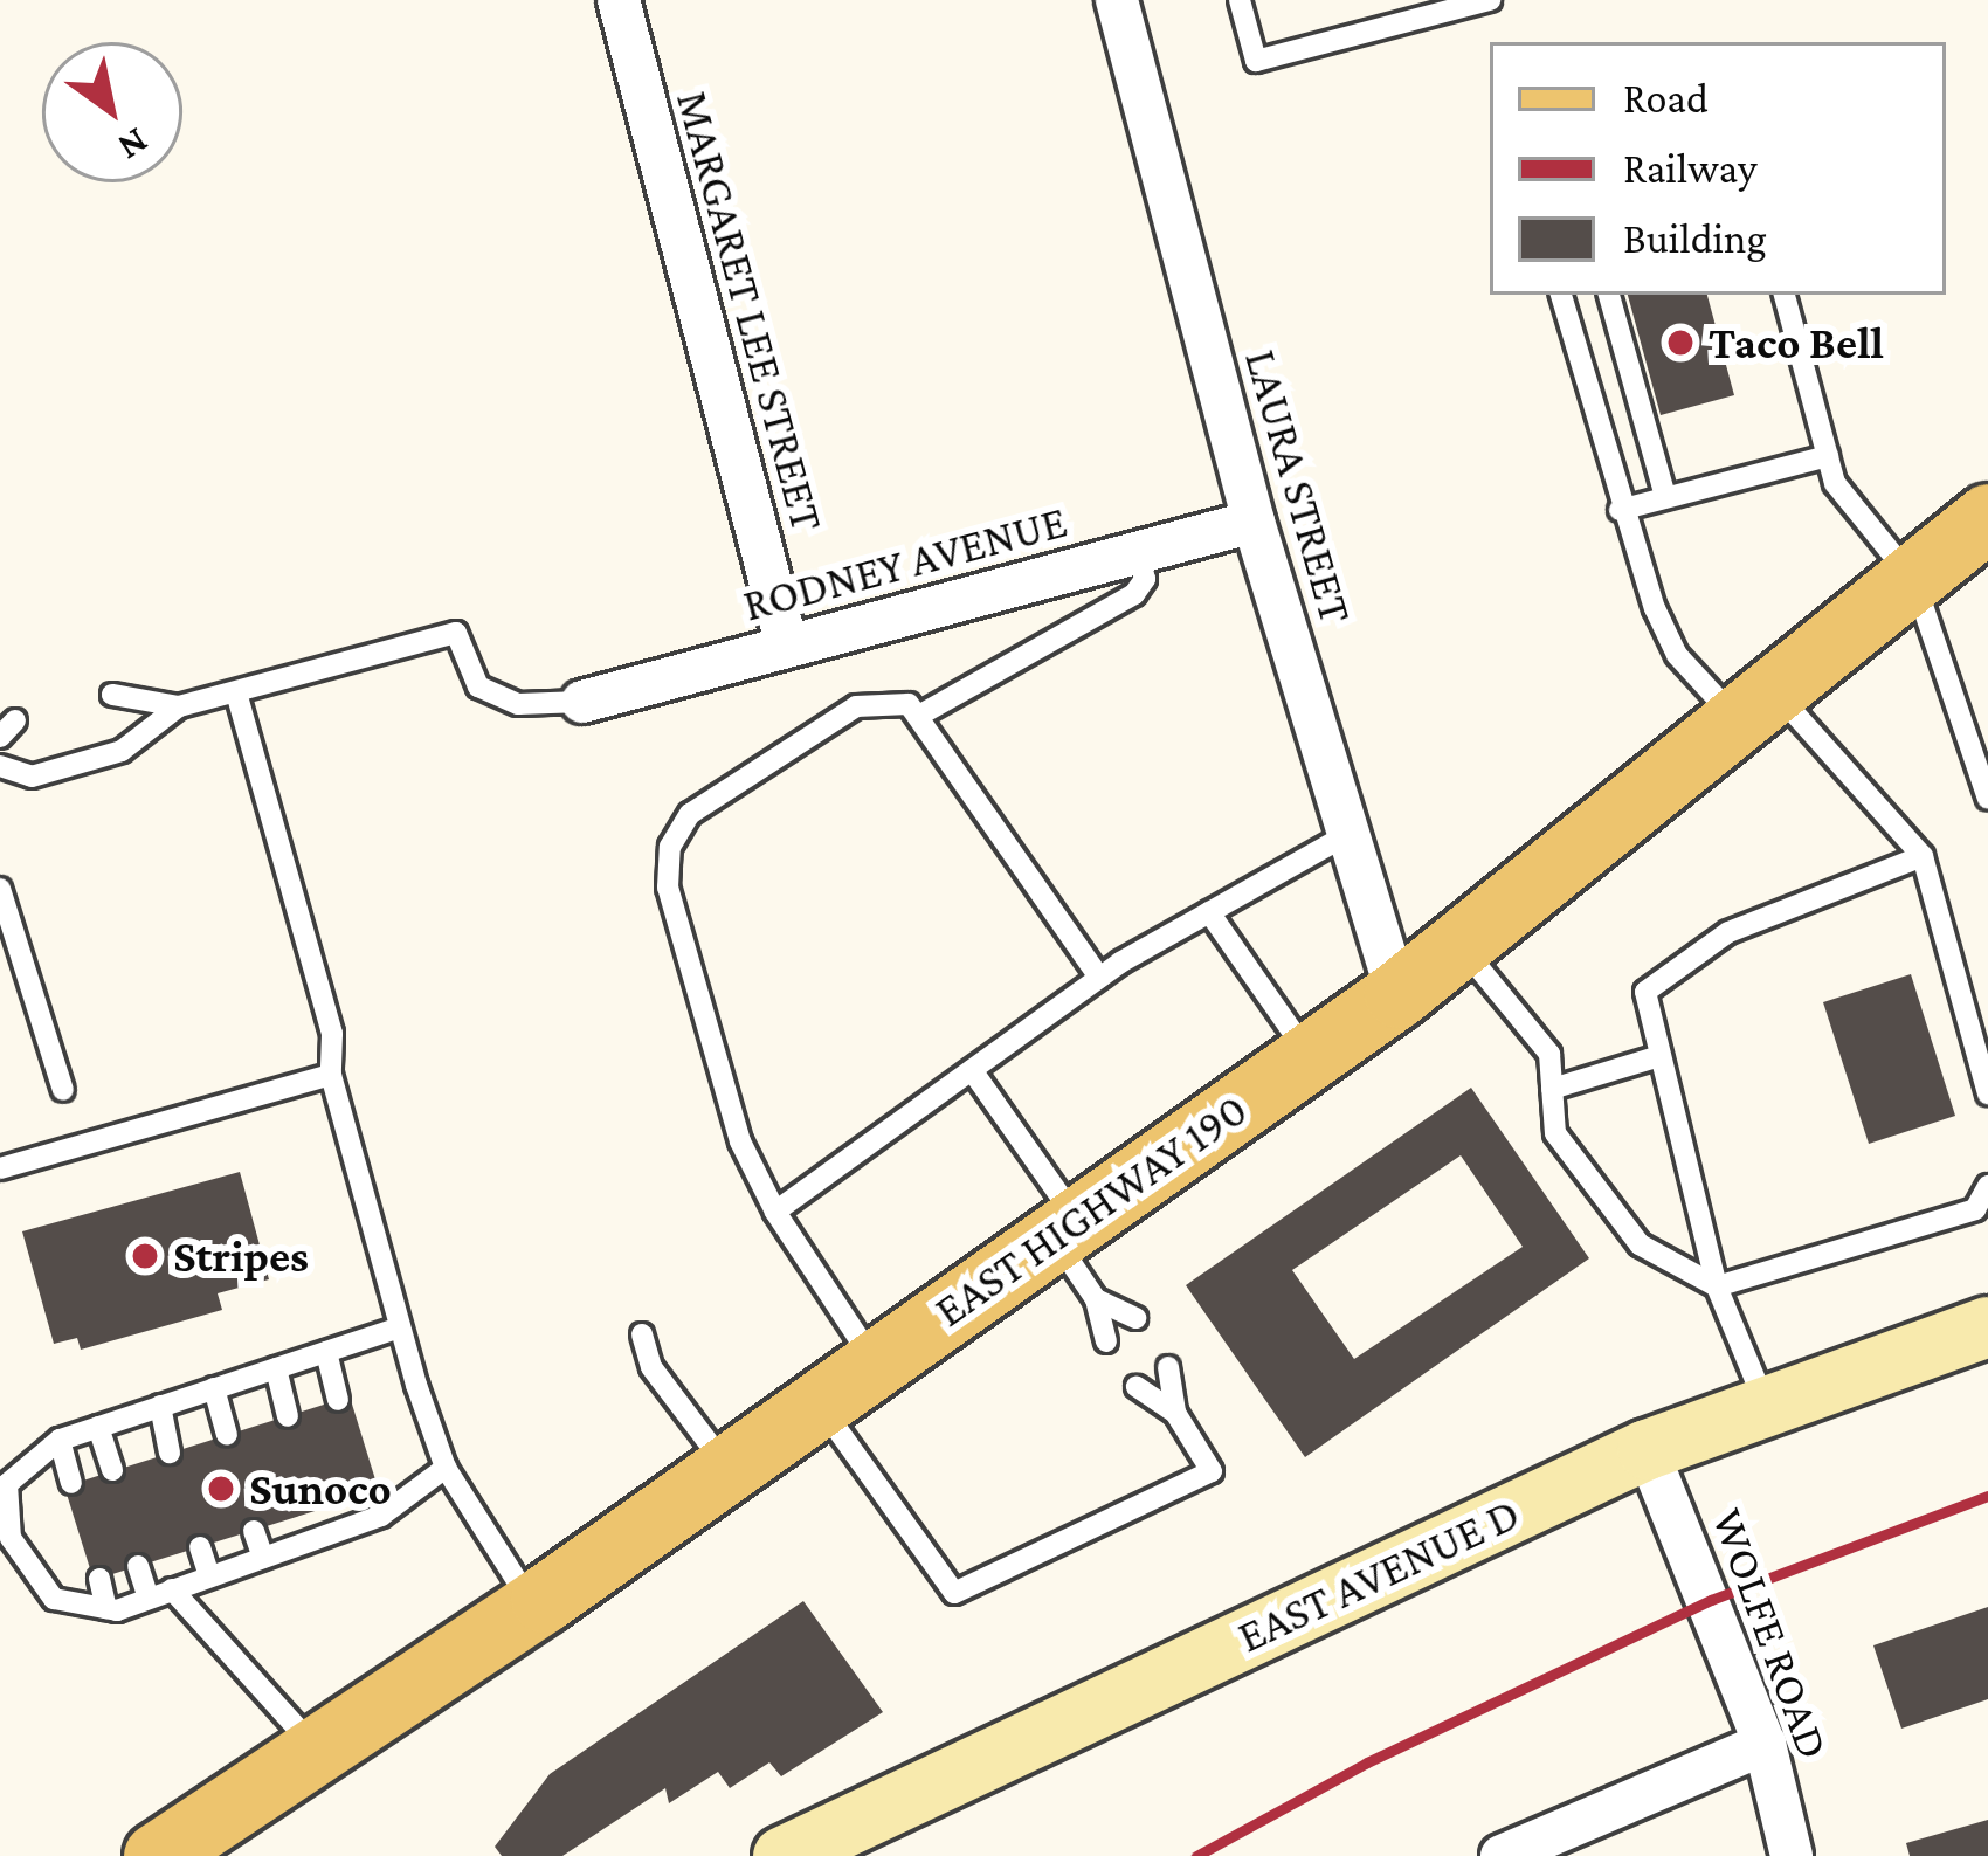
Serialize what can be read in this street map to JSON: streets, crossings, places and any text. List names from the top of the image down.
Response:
{
  "streets": {
    "main road": ["EAST HIGHWAY 190", "EAST AVENUE D"],
    "street": [
      "MARGARET LEE STREET",
      "LAURA STREET",
      "RODNEY AVENUE",
      "WOLFE ROAD"
    ]
  },
  "crossings": [
    ["MARGARET LEE STREET", "RODNEY AVENUE"],
    ["LAURA STREET", "RODNEY AVENUE"],
    ["LAURA STREET", "EAST HIGHWAY 190"],
    ["EAST AVENUE D", "WOLFE ROAD"]
  ],
  "places": ["Taco Bell", "Stripes", "Sunoco"],
  "legend": ["Road", "Railway", "Building"],
  "north": "bottom right"
}
